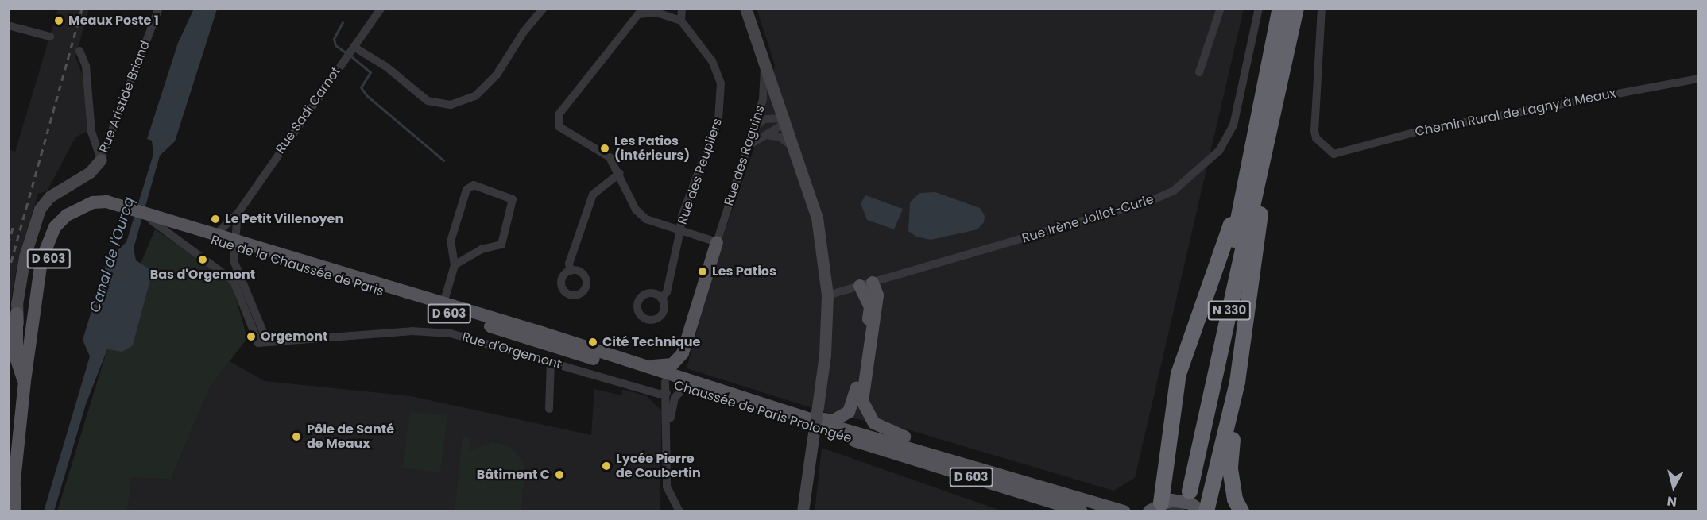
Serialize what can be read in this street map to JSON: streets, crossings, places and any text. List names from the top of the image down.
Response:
{
  "streets": {
    "highway": ["N 330"],
    "main road": ["D 603", "Rue de la Chaussée de Paris", "Chaussée de Paris Prolongée"],
    "street": [
      "Rue Aristide Briand",
      "Rue Sadi Carnot",
      "Chemin Rural de Lagny à Meaux",
      "Rue des Raguins",
      "Rue des Peupliers",
      "Rue Irène Jollot-Curie",
      "Rue d'Orgemont"
    ]
  },
  "crossings": [
    ["Rue Sadi Carnot", "Rue de la Chaussée de Paris"],
    ["Rue des Raguins", "Rue des Peupliers"],
    ["D 603", "Rue de la Chaussée de Paris"],
    ["D 603", "Chaussée de Paris Prolongée"],
    ["Rue de la Chaussée de Paris", "Rue d'Orgemont"],
    ["Rue de la Chaussée de Paris", "Chaussée de Paris Prolongée"],
    ["Rue d'Orgemont", "Chaussée de Paris Prolongée"]
  ],
  "water": ["Canal de l'Ourcq"],
  "places": [
    "Meaux Poste 1",
    "Les Patios (intérieurs)",
    "Le Petit Villenoyen",
    "Bas d'Orgemont",
    "Les Patios",
    "Orgemont",
    "Cité Technique",
    "Pôle de Santé de Meaux",
    "Lycée Pierre de Coubertin",
    "Bâtiment C"
  ],
  "north": "bottom"
}
